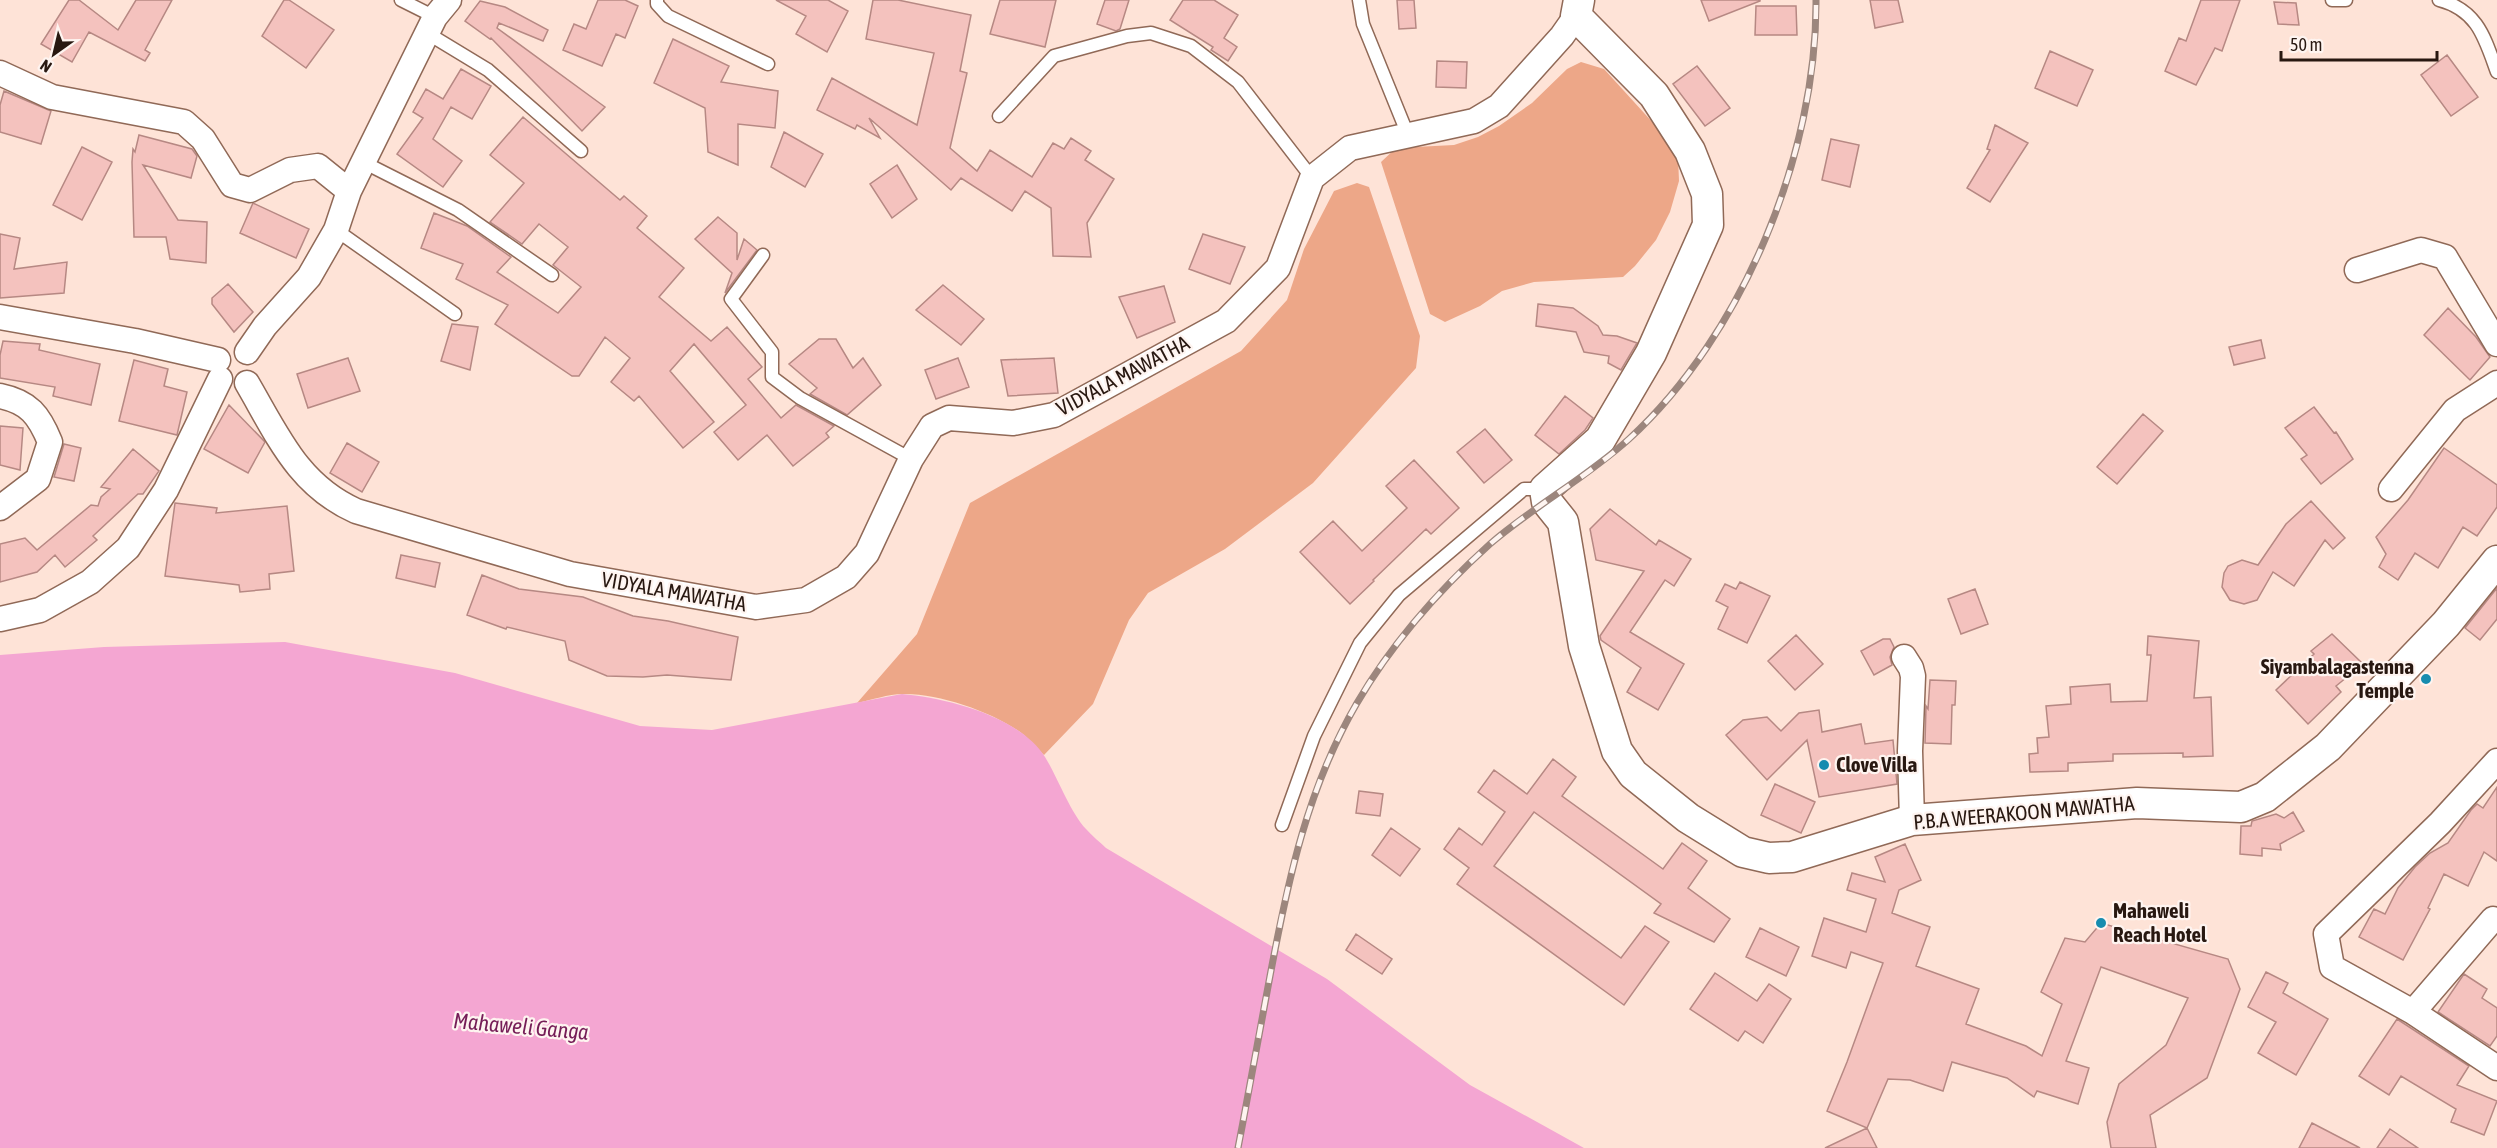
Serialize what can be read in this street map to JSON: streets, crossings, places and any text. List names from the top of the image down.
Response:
{
  "streets": {
    "street": ["VIDYALA MAWATHA", "P.B.A WEERAKOON MAWATHA"]
  },
  "water": ["Mahaweli Ganga"],
  "places": ["Siyambalagastenna Temple", "Clove Villa", "Mahaweli Reach Hotel"],
  "scale_bar": "50 m",
  "north": "bottom left"
}
